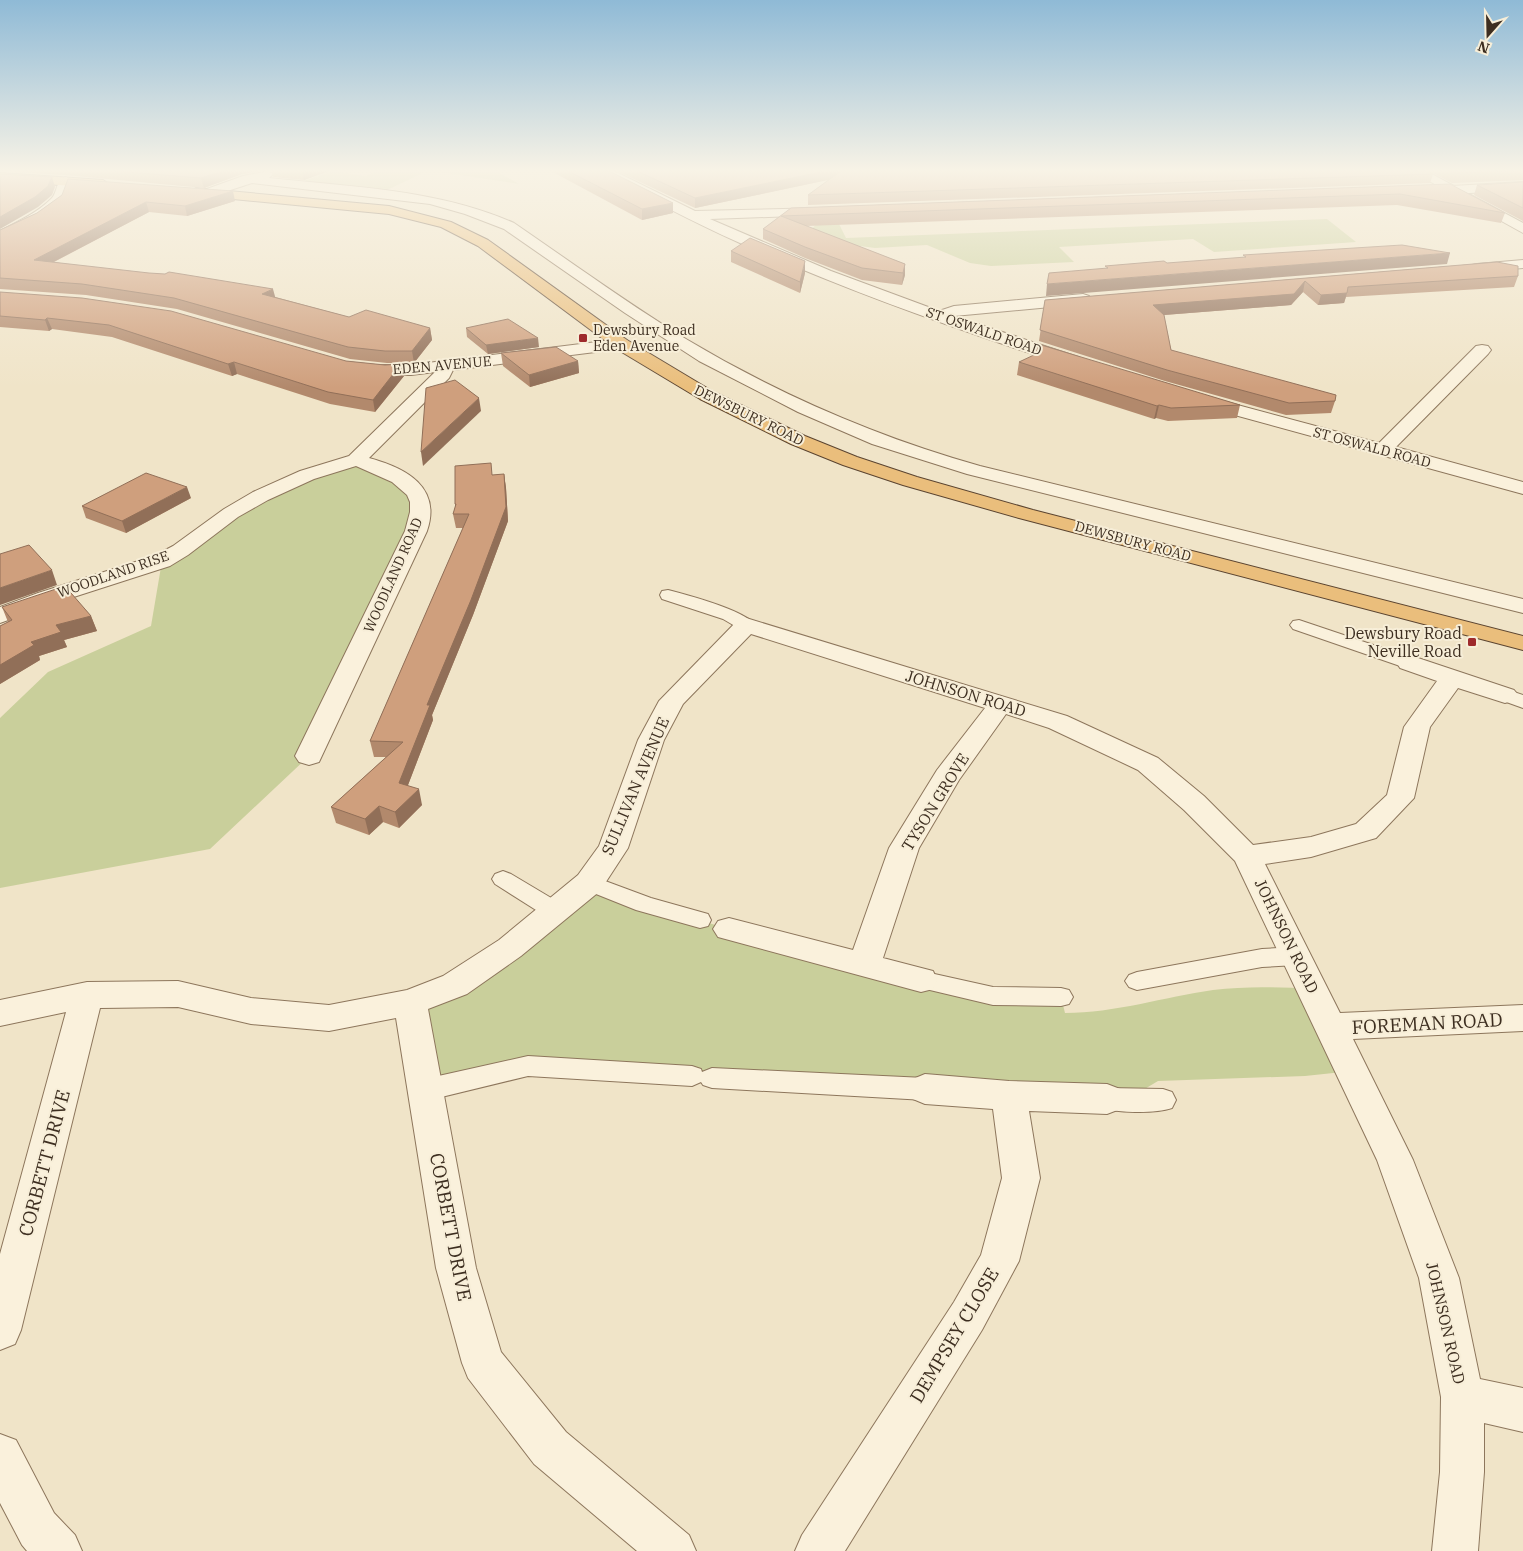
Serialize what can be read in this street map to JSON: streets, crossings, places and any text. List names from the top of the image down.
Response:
{
  "streets": {
    "highway": ["DEWSBURY ROAD"],
    "street": [
      "ST OSWALD ROAD",
      "EDEN AVENUE",
      "WOODLAND RISE",
      "WOODLAND ROAD",
      "JOHNSON ROAD",
      "SULLIVAN AVENUE",
      "TYSON GROVE",
      "FOREMAN ROAD",
      "CORBETT DRIVE",
      "DEMPSEY CLOSE"
    ]
  },
  "crossings": [
    ["EDEN AVENUE", "DEWSBURY ROAD"],
    ["WOODLAND RISE", "WOODLAND ROAD"],
    ["JOHNSON ROAD", "SULLIVAN AVENUE"],
    ["JOHNSON ROAD", "TYSON GROVE"],
    ["JOHNSON ROAD", "FOREMAN ROAD"],
    ["SULLIVAN AVENUE", "CORBETT DRIVE"]
  ],
  "places": {
    "transit": ["Dewsbury Road Eden Avenue", "Dewsbury Road Neville Road"]
  },
  "north": "bottom"
}
